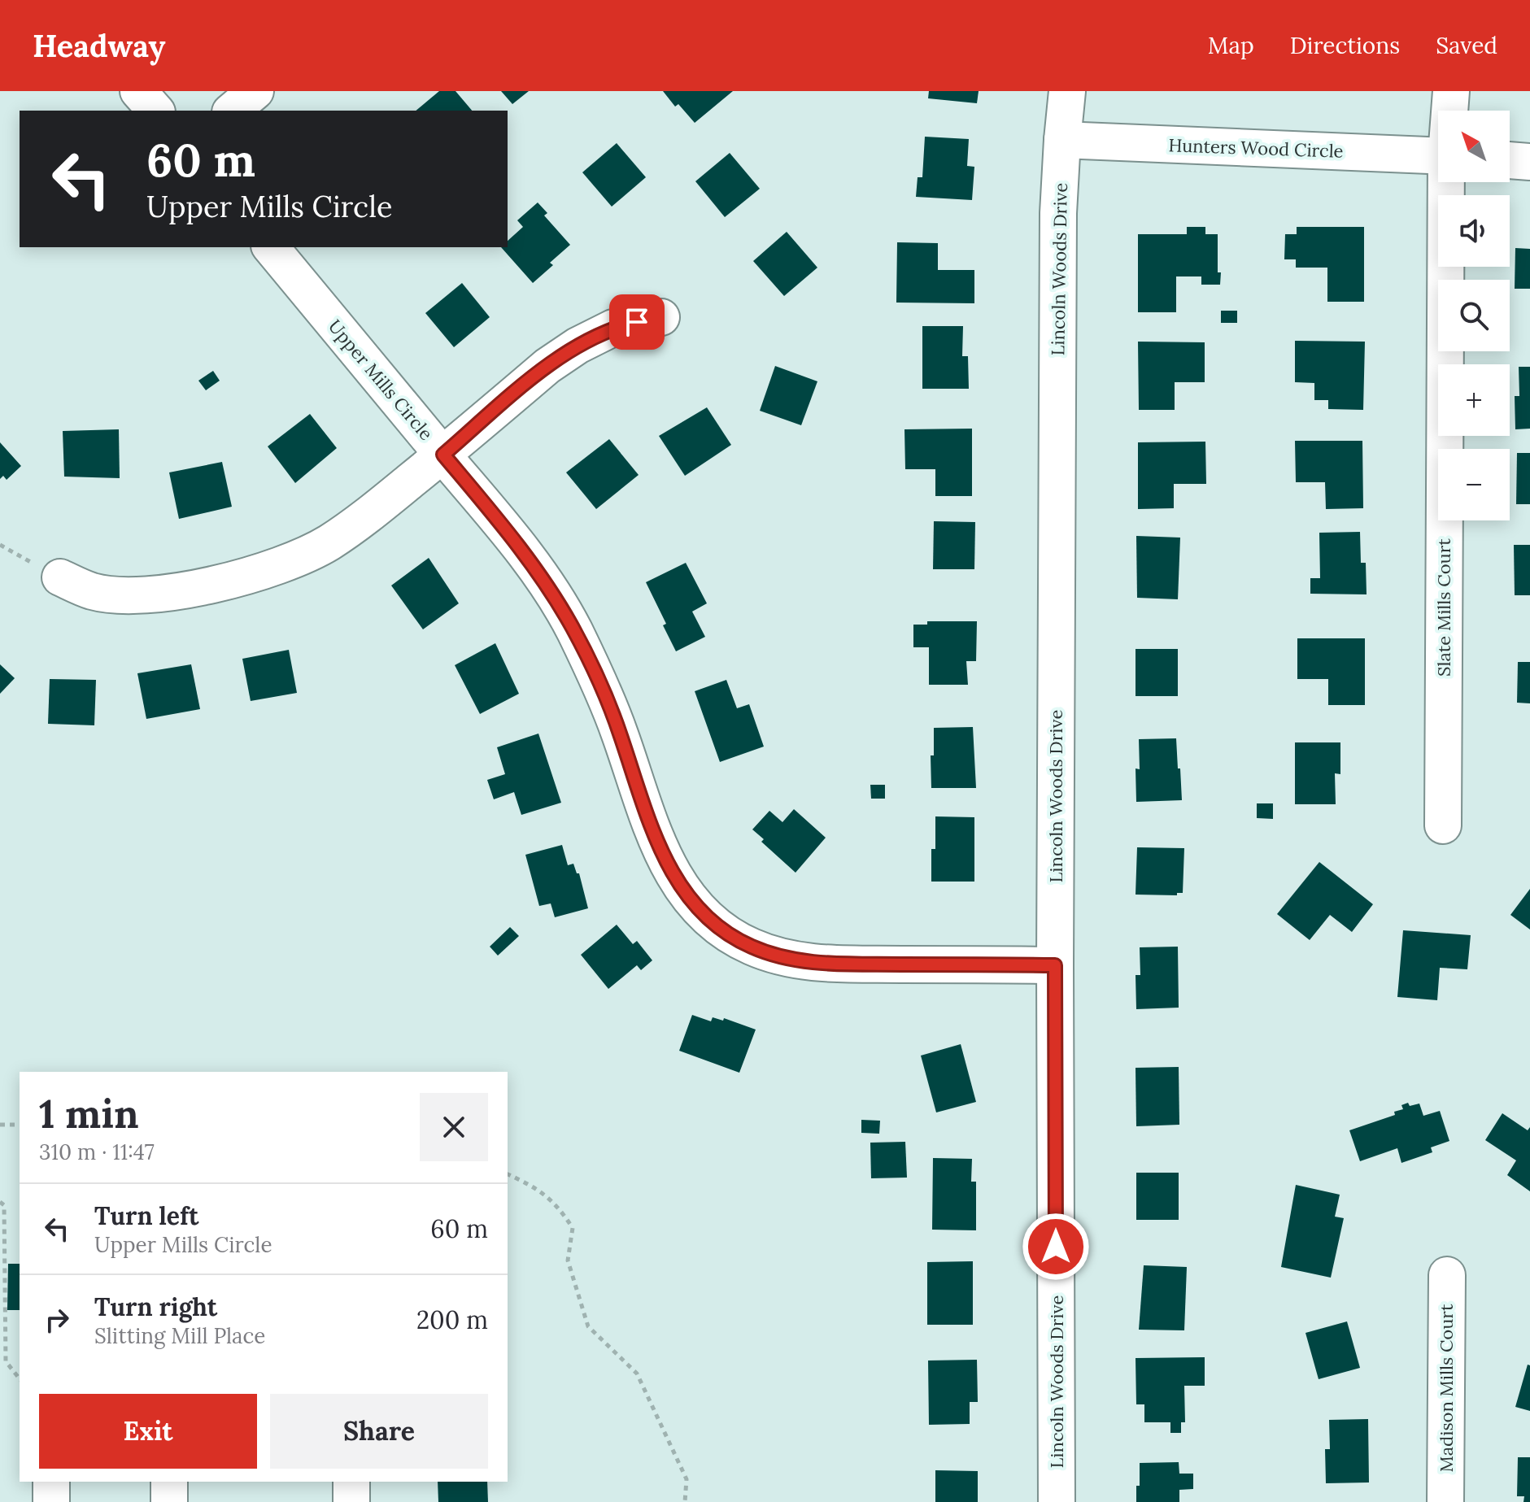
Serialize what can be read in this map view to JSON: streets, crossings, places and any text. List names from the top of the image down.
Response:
{
  "streets": {
    "street": [
      "Hunters Wood Circle",
      "Lincoln Woods Drive",
      "Upper Mills Circle",
      "Slate Mills Court",
      "Madison Mills Court"
    ]
  },
  "crossings": [
    ["Hunters Wood Circle", "Lincoln Woods Drive"],
    ["Lincoln Woods Drive", "Upper Mills Circle"]
  ],
  "north": "top left",
  "page": {
    "header": "Headway",
    "nav": ["Map", "Directions", "Saved"],
    "map_buttons": ["+", "−"],
    "turn": ["60 m", "Upper Mills Circle"],
    "heading": ["1 min", "310 m · 11:47"],
    "list": [
      {
        "name": "Turn left",
        "note": "Upper Mills Circle",
        "value": "60 m"
      },
      {
        "name": "Turn right",
        "note": "Slitting Mill Place",
        "value": "200 m"
      }
    ],
    "buttons": ["Exit", "Share"]
  }
}
